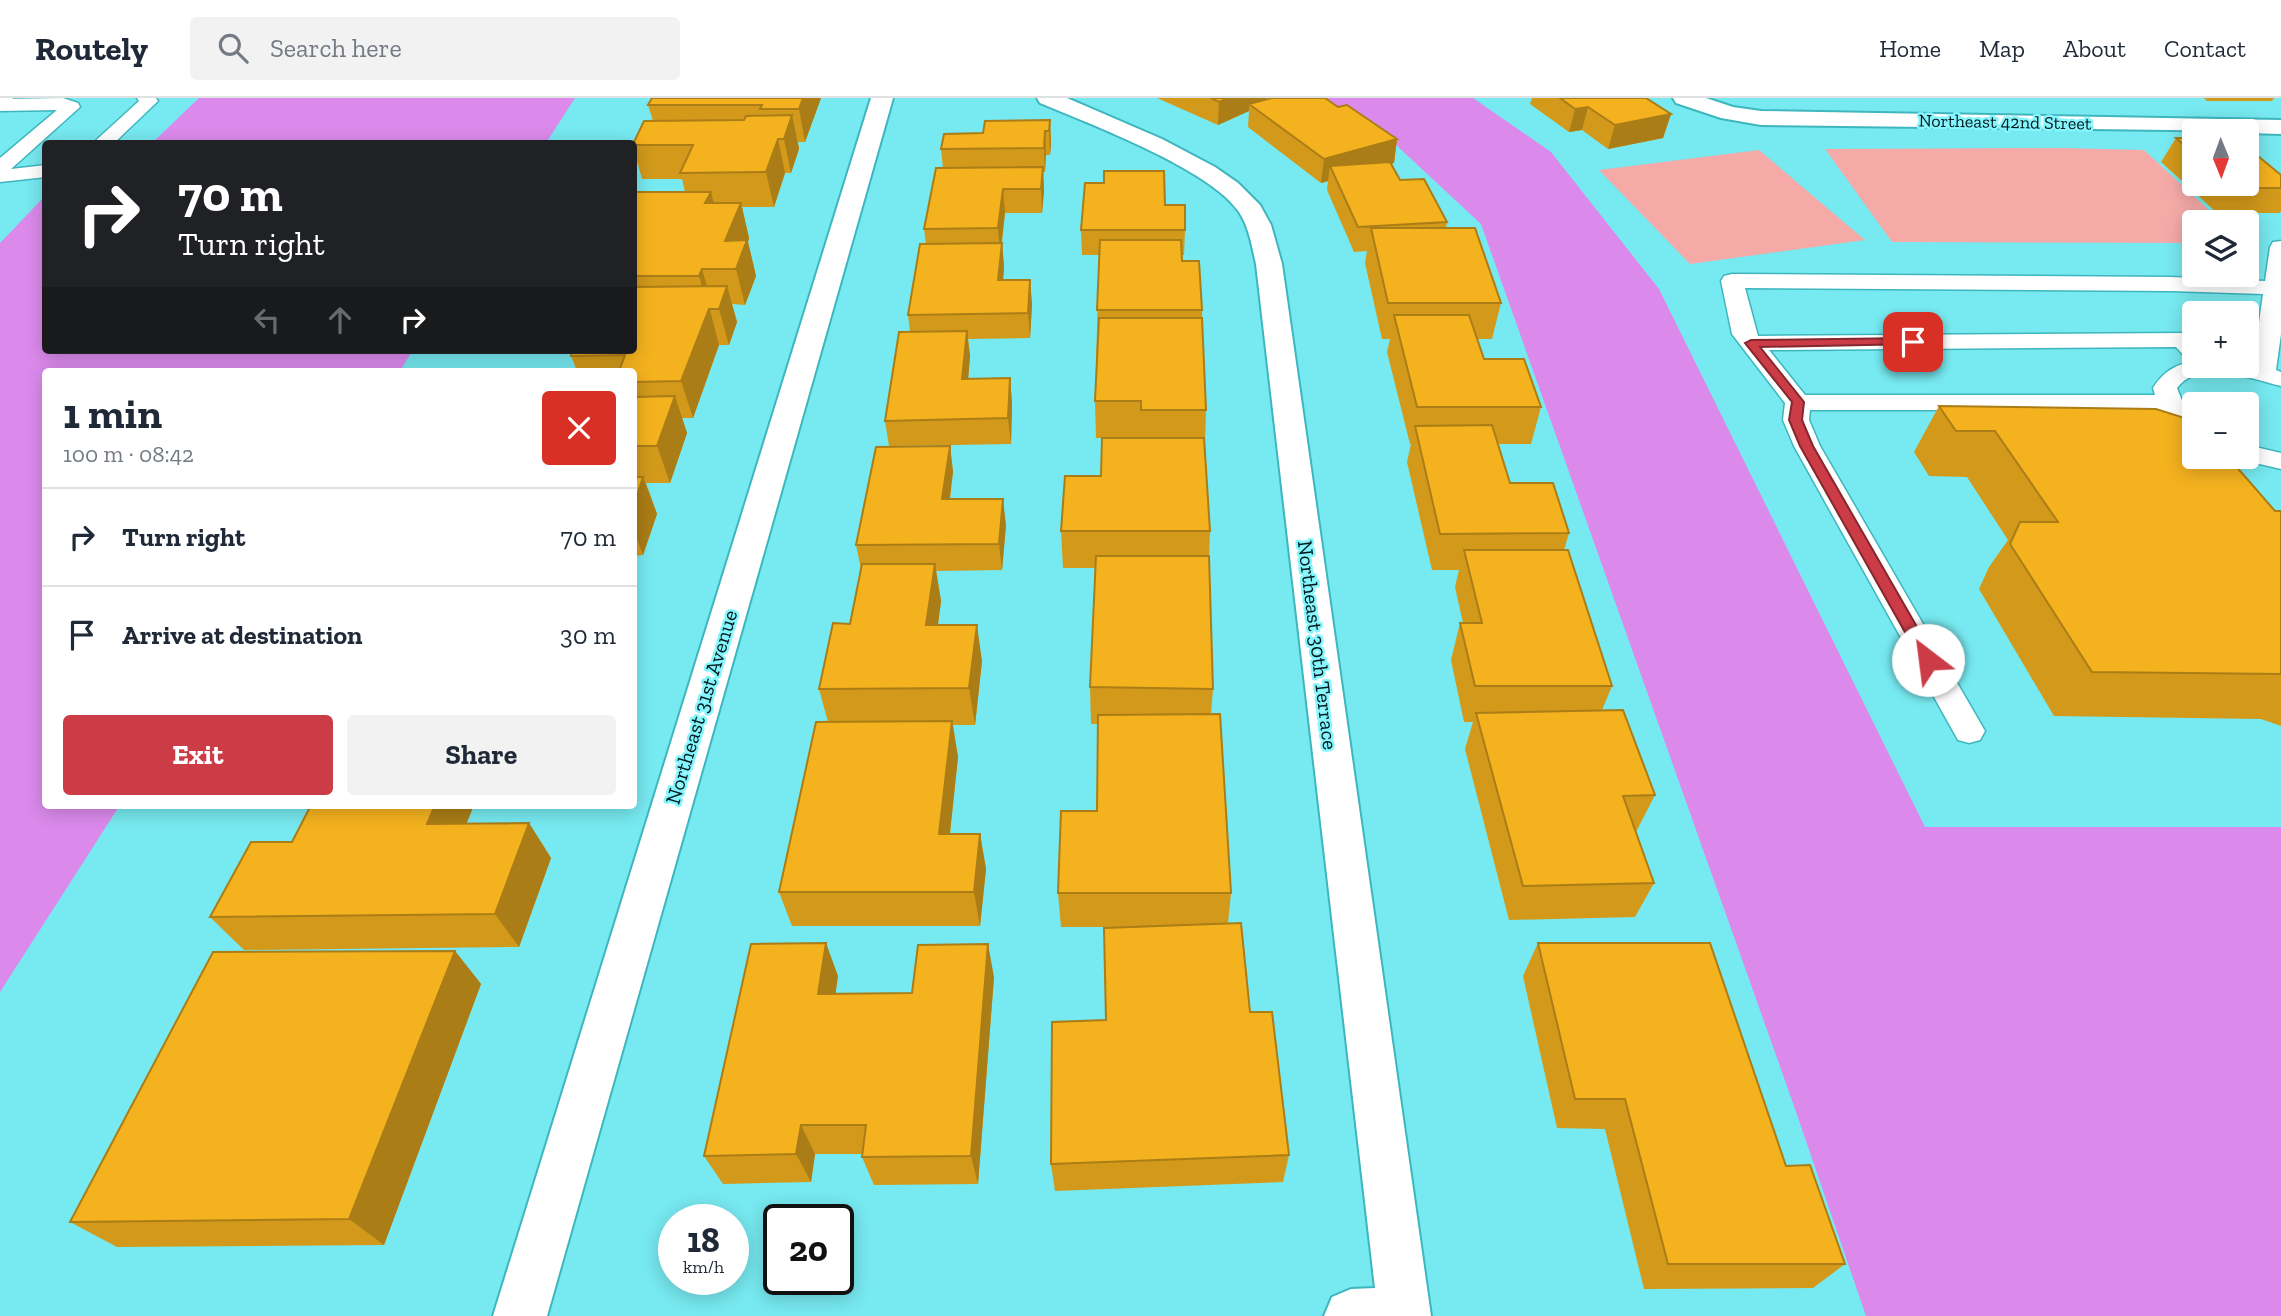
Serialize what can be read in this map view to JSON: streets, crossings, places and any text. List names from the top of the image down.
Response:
{
  "streets": {
    "street": ["Northeast 42nd Street", "Northeast 30th Terrace", "Northeast 31st Avenue"]
  },
  "north": "bottom",
  "page": {
    "header": "Routely",
    "search": "Search here",
    "nav": [
      "Home",
      "Map",
      "About",
      "Contact"
    ],
    "map_buttons": ["+", "−"],
    "turn": ["70 m", "Turn right"],
    "heading": ["1 min", "100 m · 08:42"],
    "list": [
      {
        "name": "Turn right",
        "value": "70 m"
      },
      {
        "name": "Arrive at destination",
        "value": "30 m"
      }
    ],
    "buttons": ["Exit", "Share"],
    "speed": "18 km/h",
    "limit": "20"
  }
}
